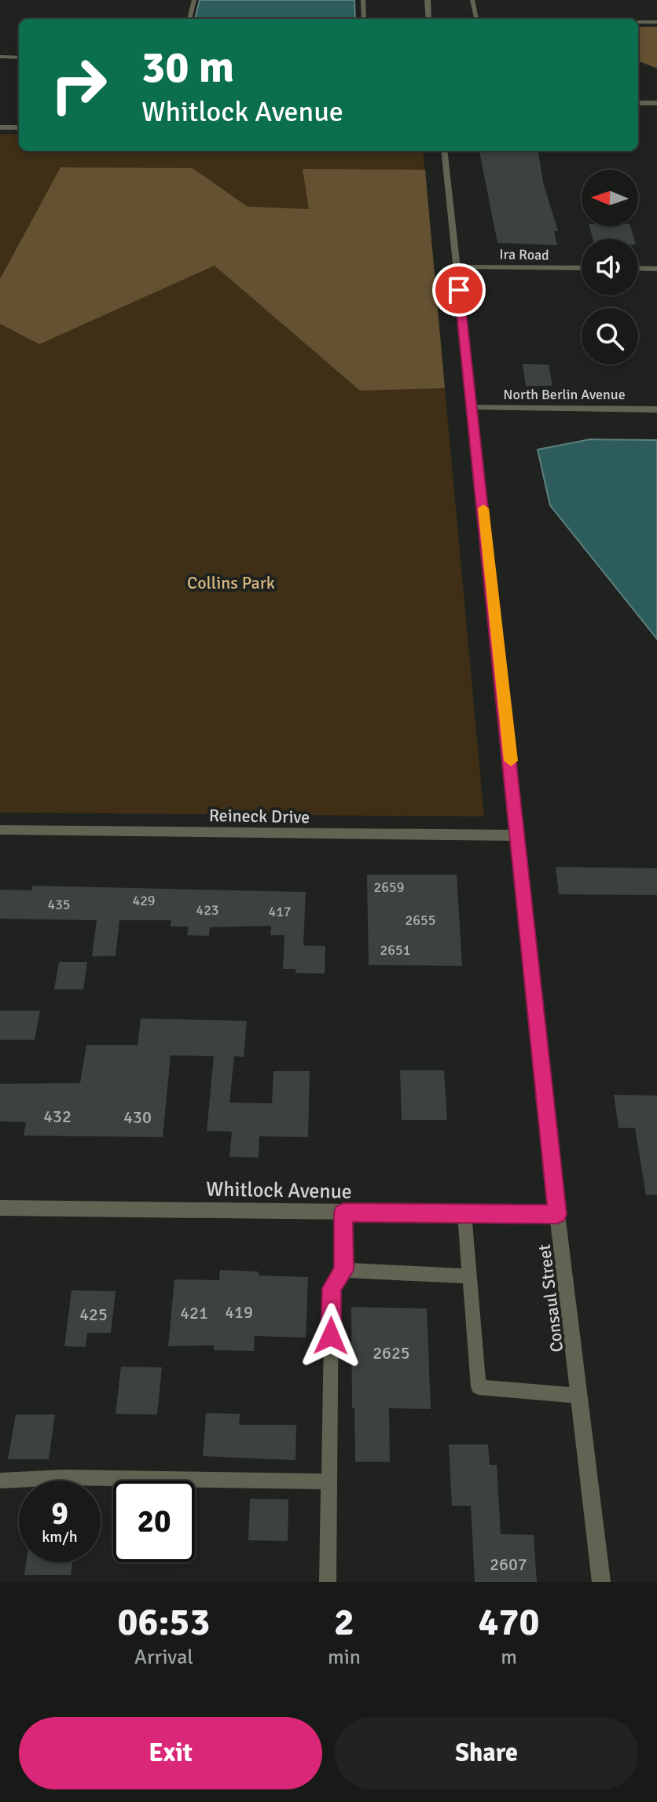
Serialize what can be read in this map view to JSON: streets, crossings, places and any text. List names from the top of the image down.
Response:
{
  "streets": {
    "street": [
      "Ira Road",
      "North Berlin Avenue",
      "Reineck Drive",
      "Whitlock Avenue",
      "Consaul Street"
    ]
  },
  "crossings": [
    ["Ira Road", "Consaul Street"],
    ["North Berlin Avenue", "Consaul Street"],
    ["Reineck Drive", "Consaul Street"],
    ["Whitlock Avenue", "Consaul Street"]
  ],
  "parks": ["Collins Park"],
  "house_numbers": [
    "2659",
    "429",
    "435",
    "423",
    "417",
    "2655",
    "2651",
    "432",
    "430",
    "419",
    "421",
    "425",
    "2625",
    "2607"
  ],
  "north": "left",
  "page": {
    "turn": ["30 m", "Whitlock Avenue"],
    "speed": "9 km/h",
    "limit": "20",
    "eta": [
      "06:53",
      "Arrival",
      "2",
      "min",
      "470",
      "m"
    ],
    "buttons": ["Exit", "Share"]
  }
}
